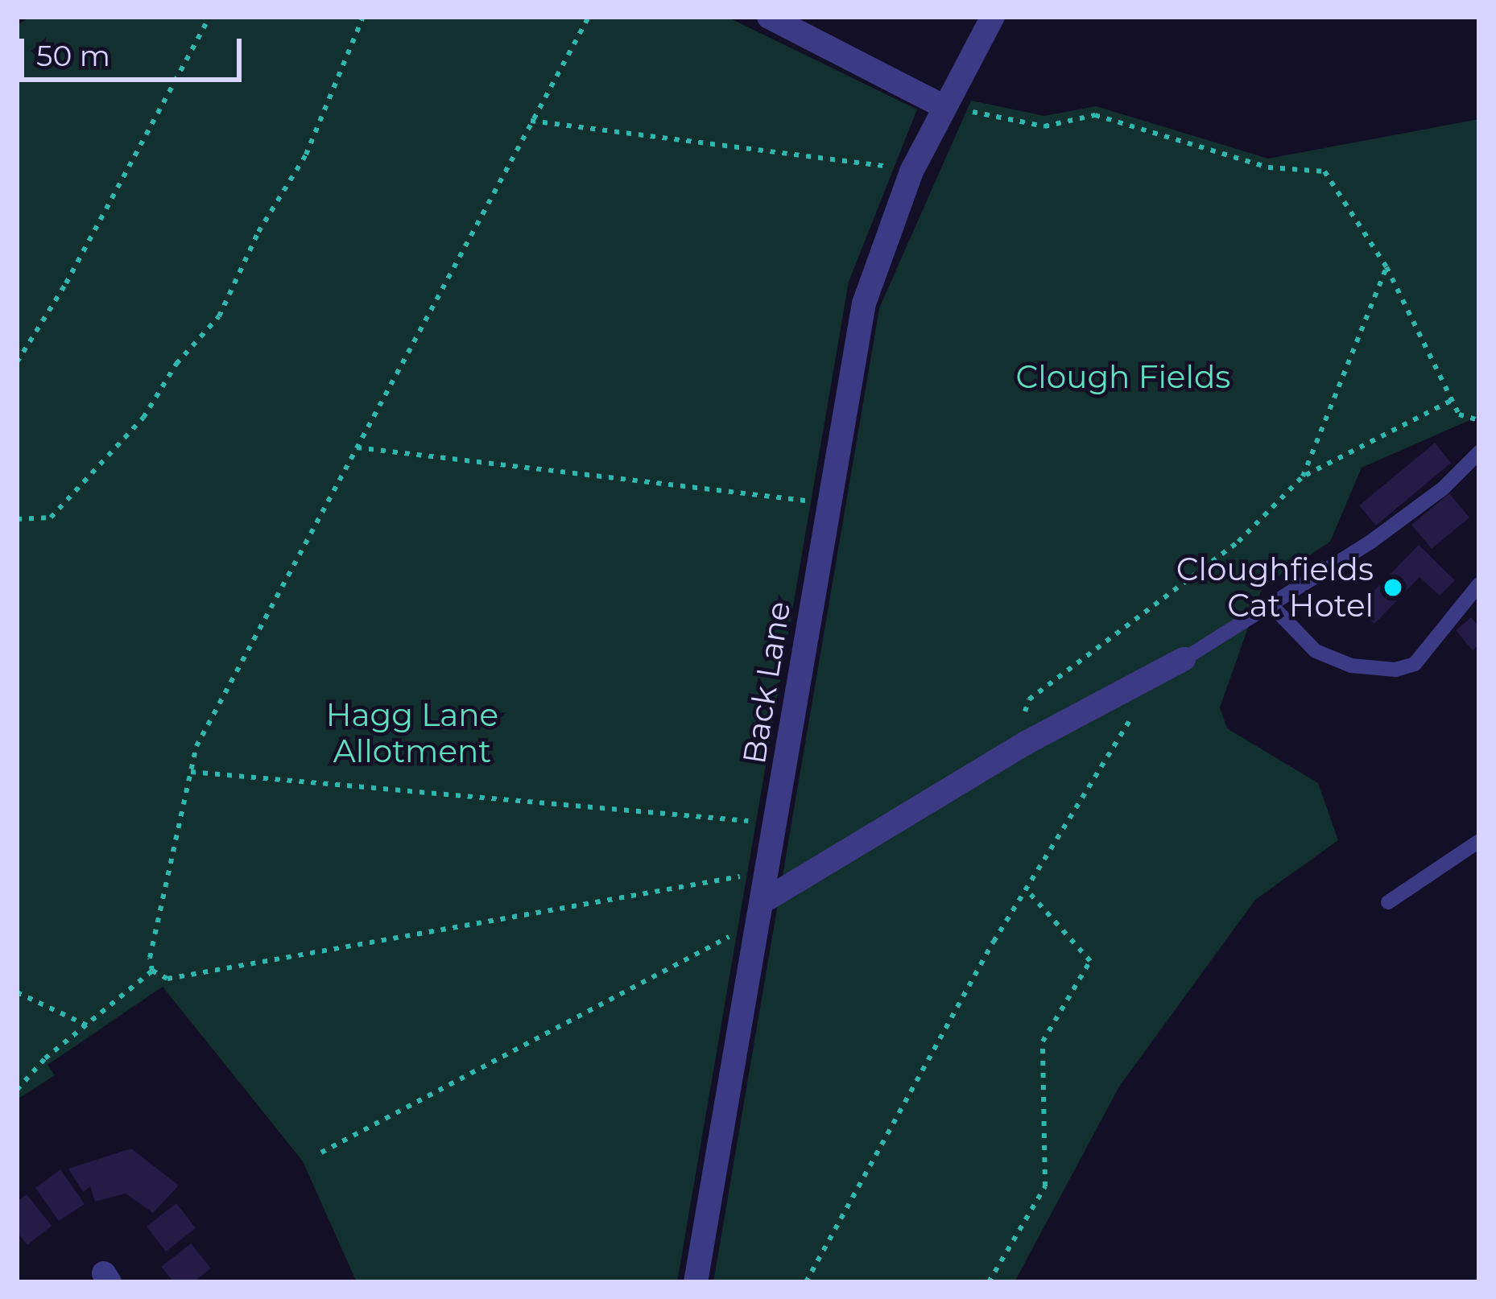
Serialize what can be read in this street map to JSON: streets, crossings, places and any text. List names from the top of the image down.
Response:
{
  "streets": {
    "street": ["Back Lane"]
  },
  "parks": ["Clough Fields", "Hagg Lane Allotment"],
  "places": ["Cloughfields Cat Hotel"],
  "scale_bar": "50 m"
}
